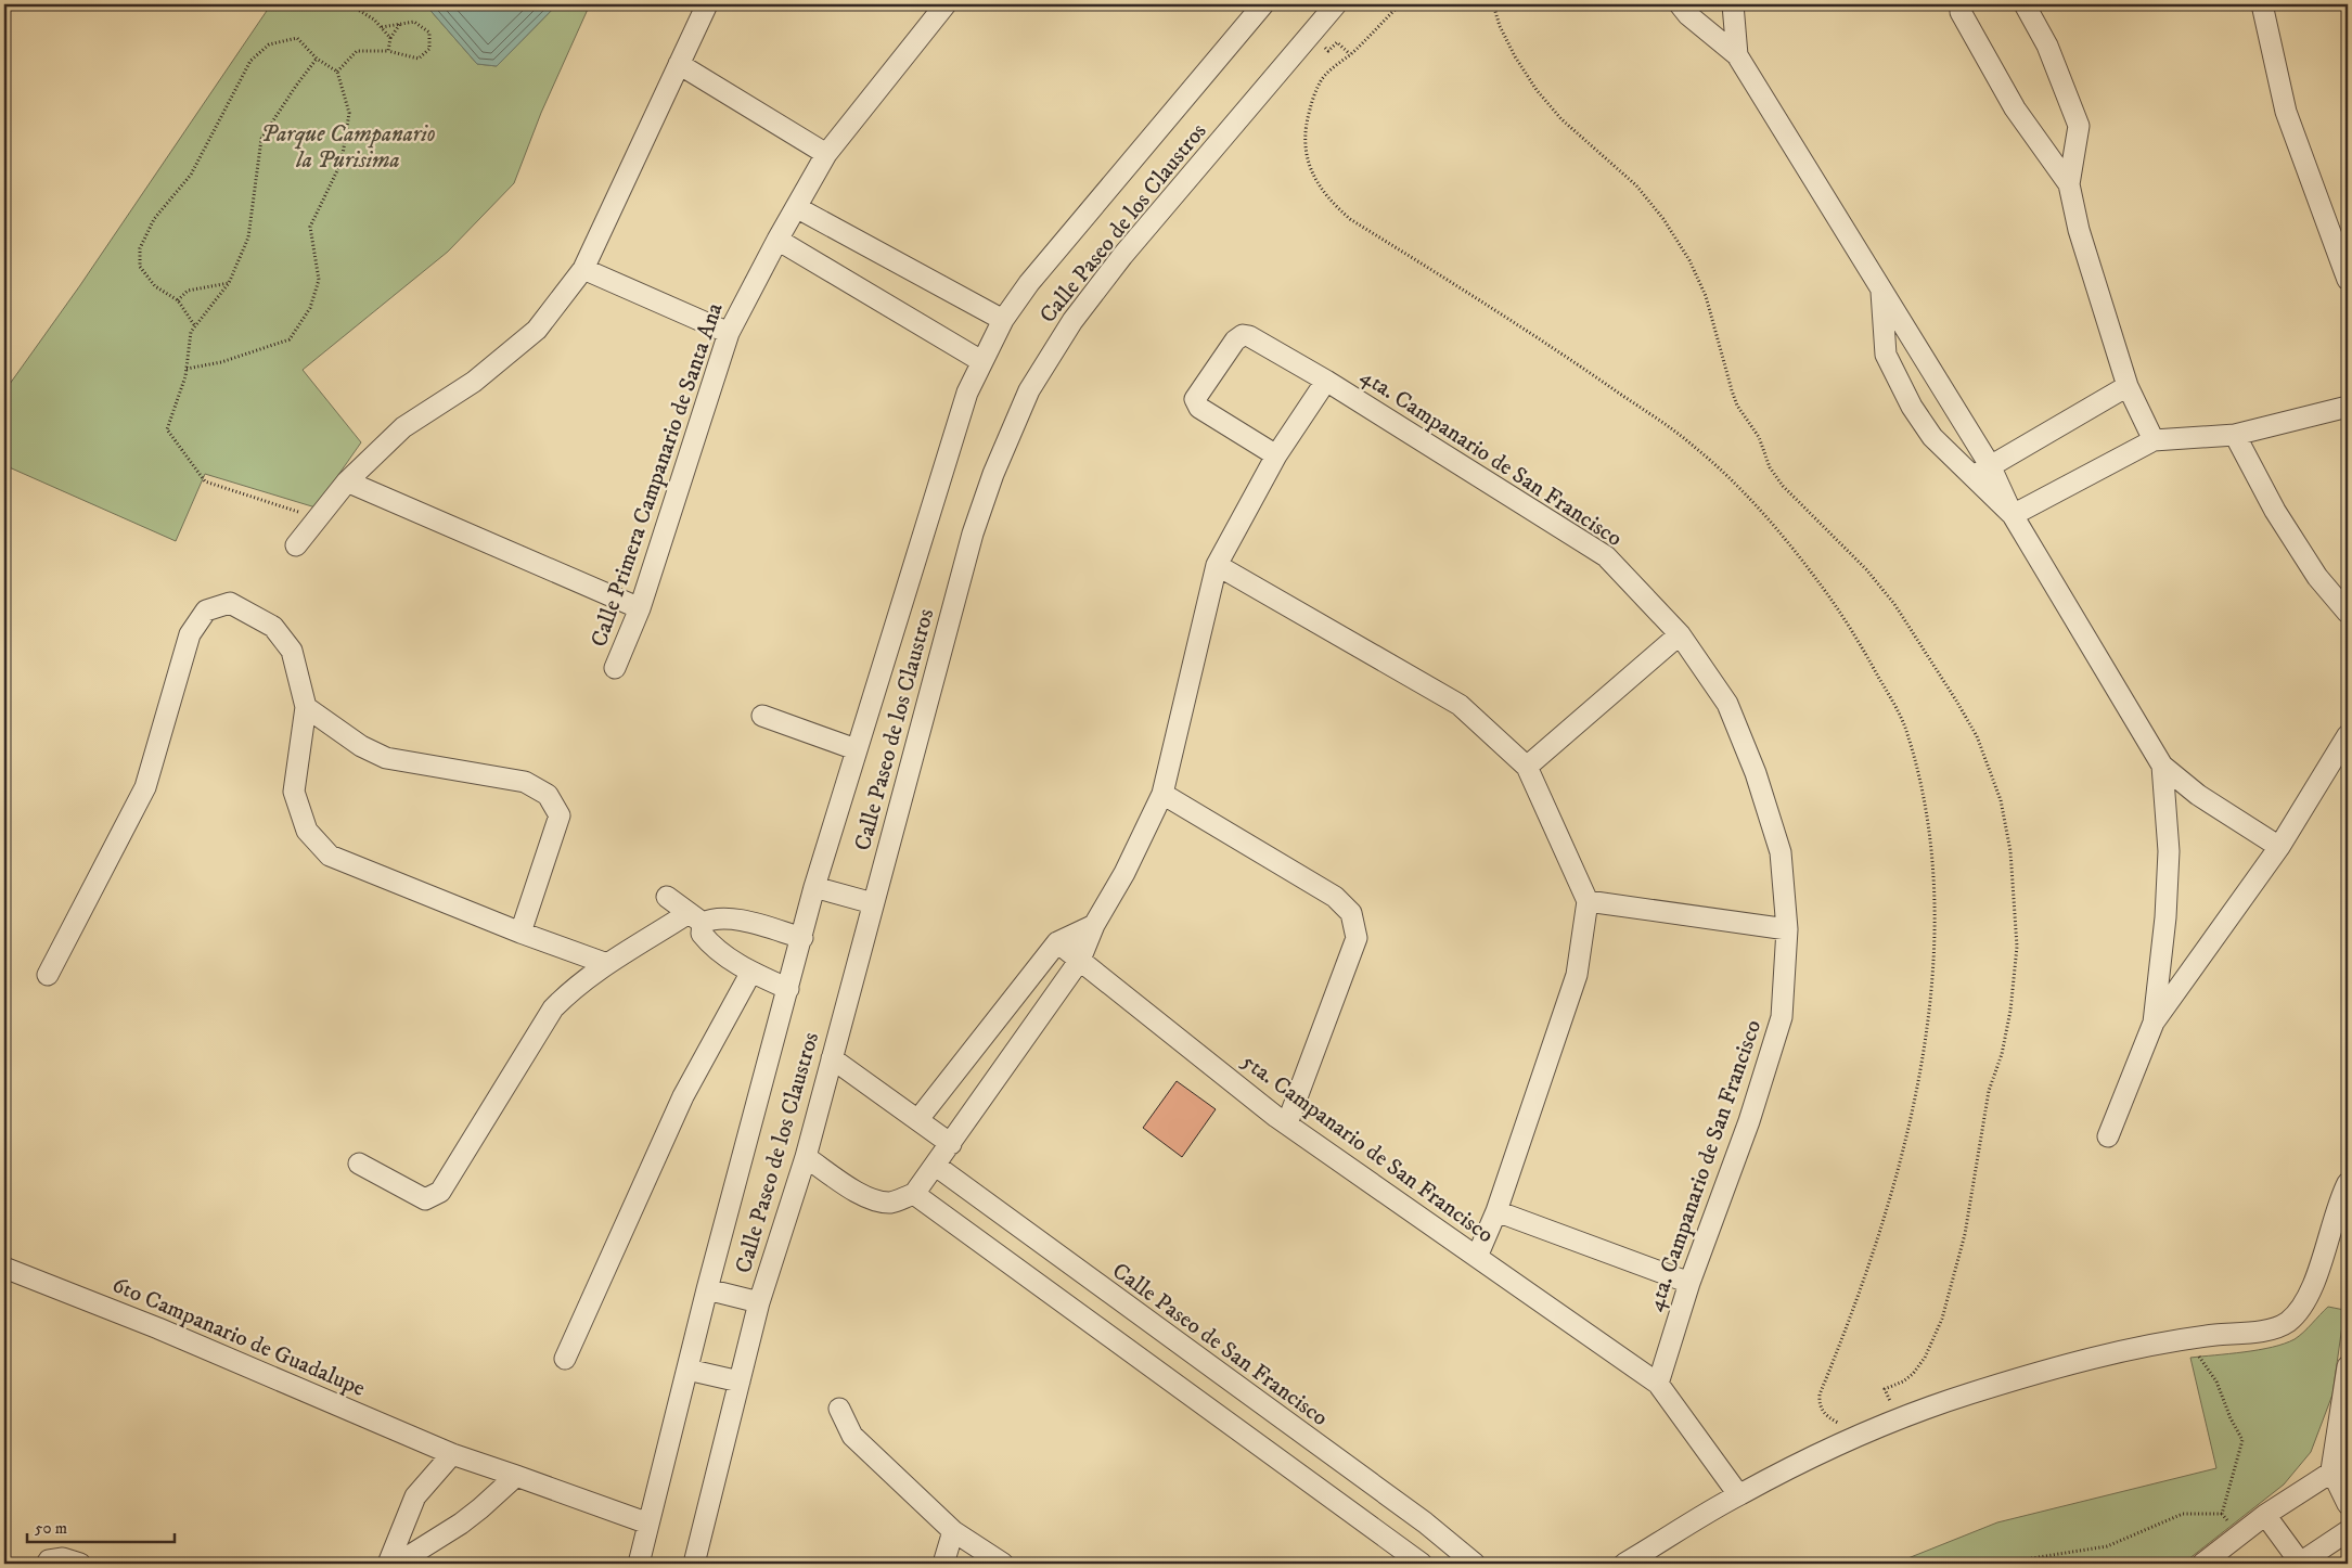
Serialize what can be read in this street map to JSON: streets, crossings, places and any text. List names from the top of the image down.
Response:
{
  "streets": {
    "street": [
      "Calle Paseo de los Claustros",
      "4ta. Campanario de San Francisco",
      "Calle Primera Campanario de Santa Ana",
      "5ta. Campanario de San Francisco",
      "6to Campanario de Guadalupe",
      "Calle Paseo de San Francisco"
    ]
  },
  "crossings": [
    ["Calle Paseo de los Claustros", "6to Campanario de Guadalupe"],
    ["4ta. Campanario de San Francisco", "5ta. Campanario de San Francisco"],
    ["4ta. Campanario de San Francisco", "Calle Paseo de San Francisco"]
  ],
  "parks": ["Parque Campanario la Purisima"],
  "scale_bar": "50 m"
}
